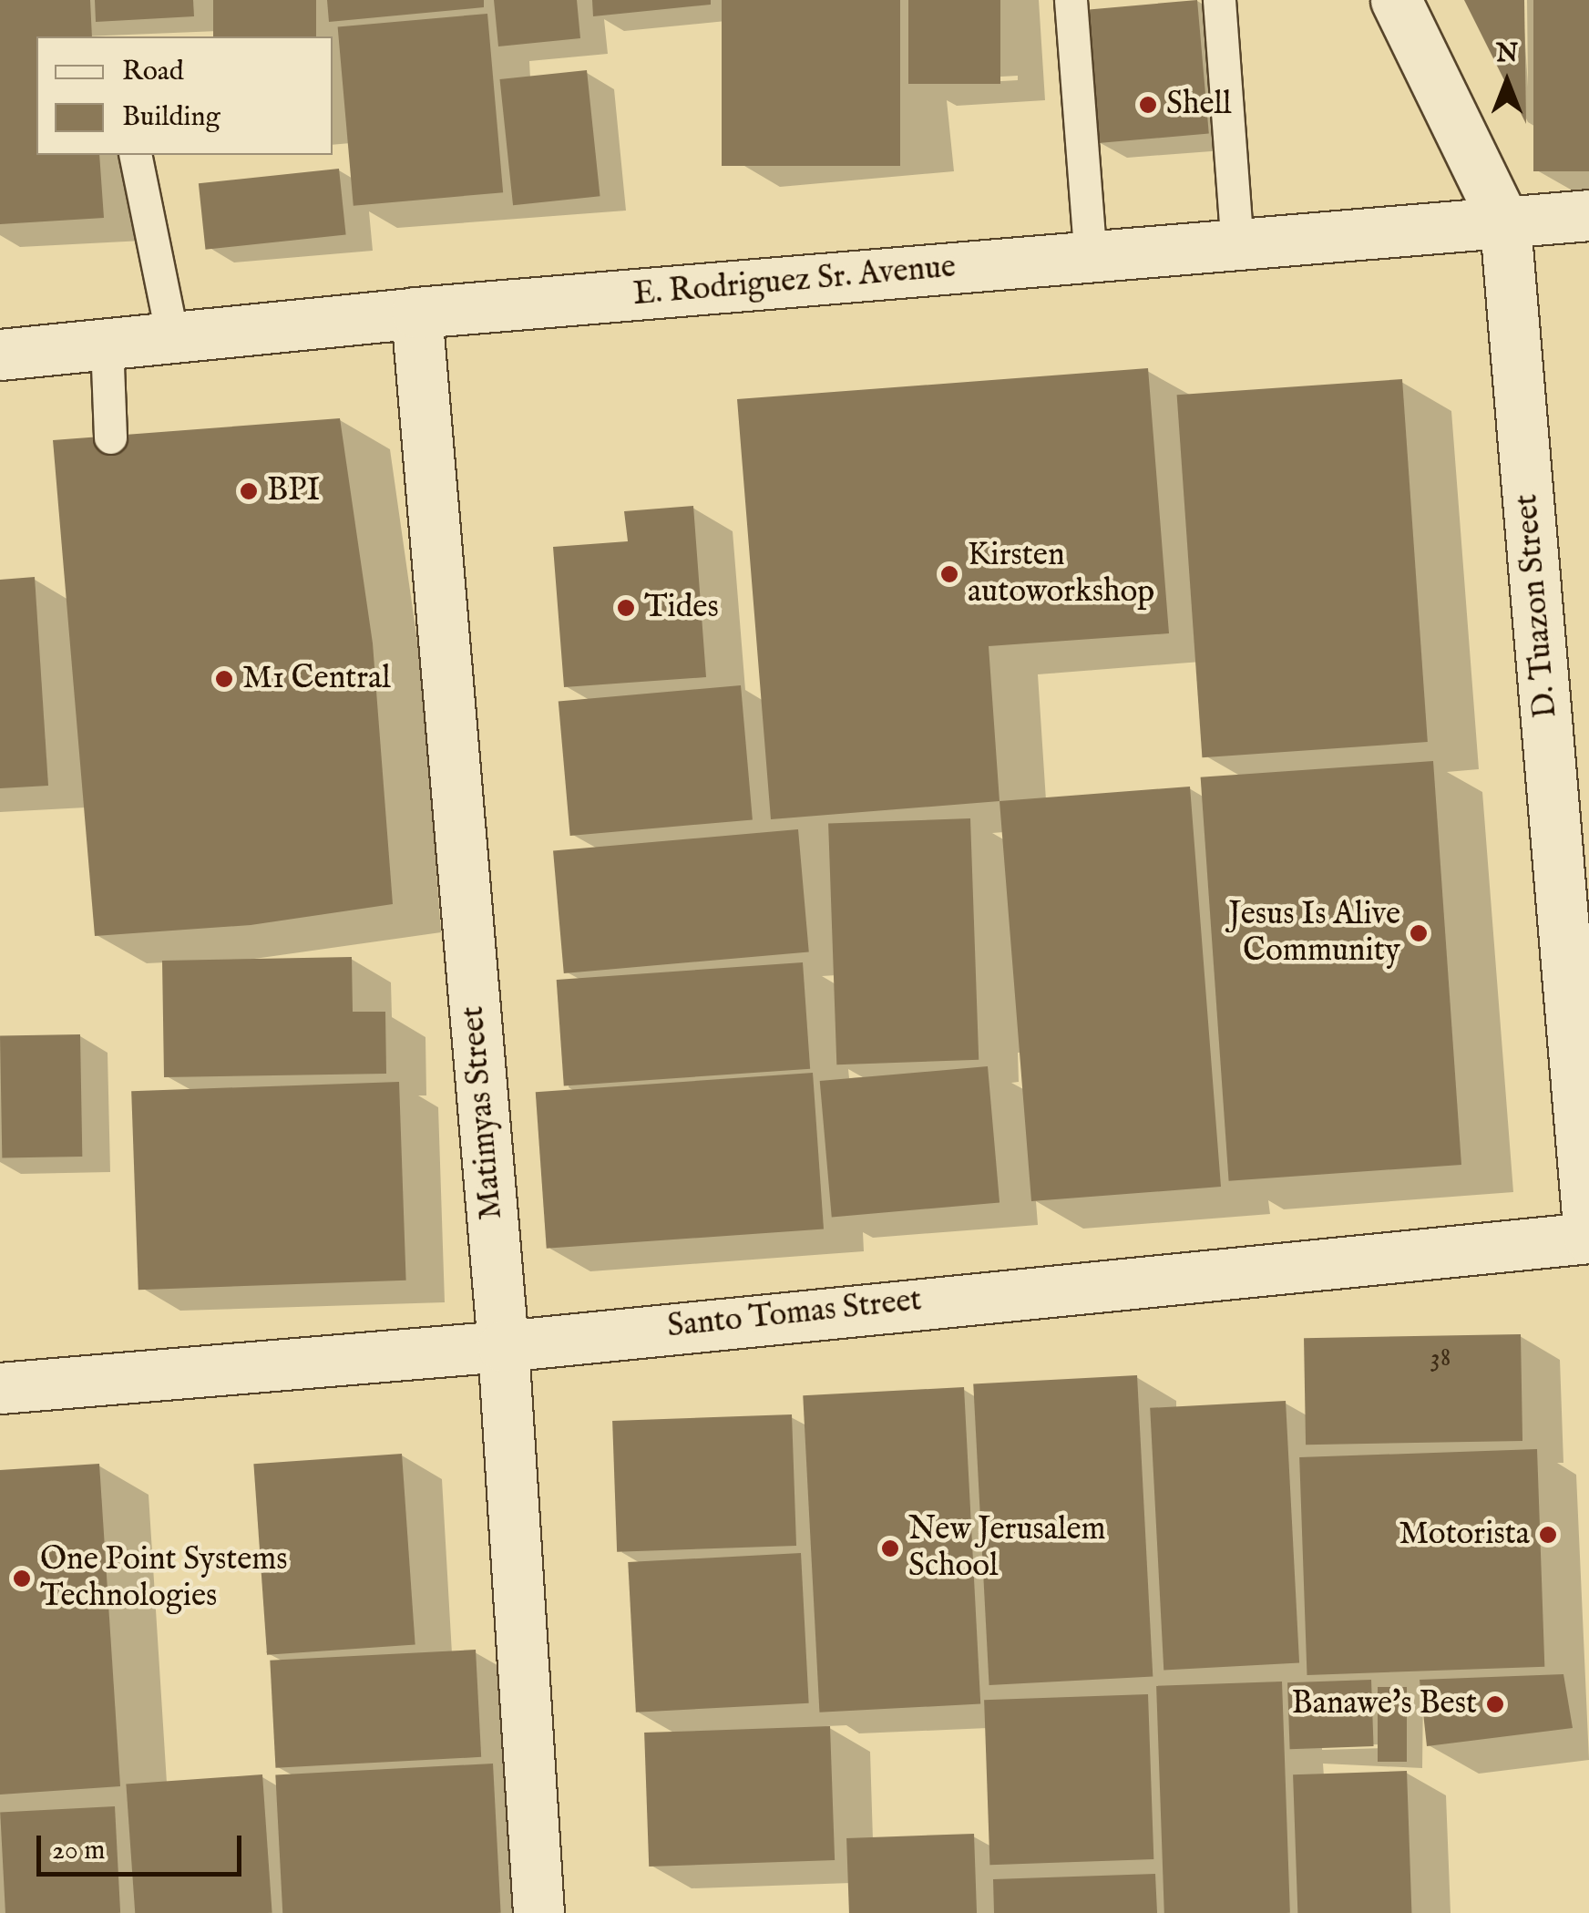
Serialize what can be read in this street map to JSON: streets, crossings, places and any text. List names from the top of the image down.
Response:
{
  "streets": {
    "street": [
      "E. Rodriguez Sr. Avenue",
      "D. Tuazon Street",
      "Matimyas Street",
      "Santo Tomas Street"
    ]
  },
  "crossings": [
    ["E. Rodriguez Sr. Avenue", "D. Tuazon Street"],
    ["E. Rodriguez Sr. Avenue", "Matimyas Street"],
    ["D. Tuazon Street", "Santo Tomas Street"],
    ["Matimyas Street", "Santo Tomas Street"]
  ],
  "places": [
    "Shell",
    "BPI",
    "Kirsten autoworkshop",
    "Tides",
    "M1 Central",
    "Jesus Is Alive Community",
    "Motorista",
    "New Jerusalem School",
    "One Point Systems Technologies",
    "Banawe's Best"
  ],
  "house_numbers": ["38"],
  "legend": ["Road", "Building"],
  "scale_bar": "20 m",
  "north": "top"
}
